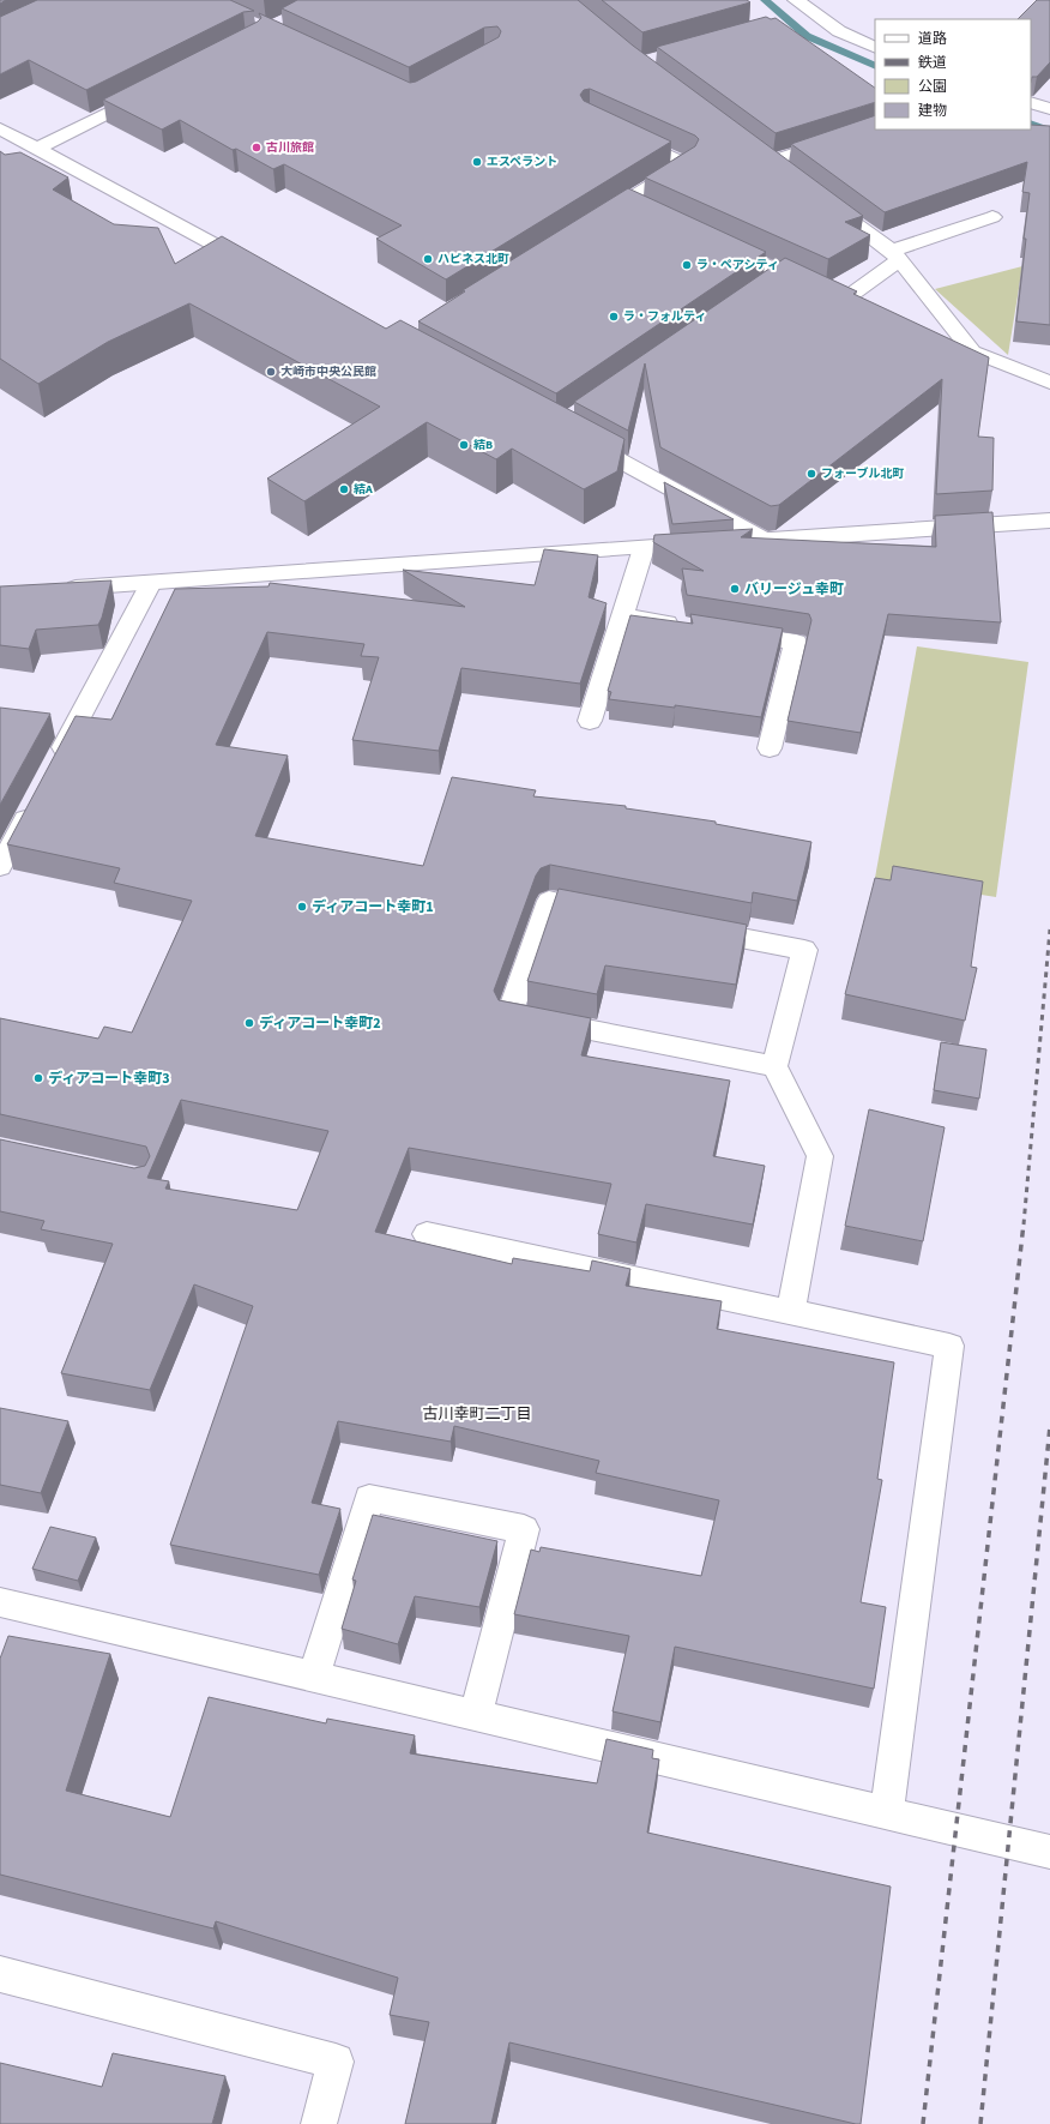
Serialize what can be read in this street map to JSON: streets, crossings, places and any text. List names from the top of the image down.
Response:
{
  "districts": ["古川幸町二丁目"],
  "places": [
    "古川旅館",
    "エスペラント",
    "ハピネス北町",
    "ラ・ペアシティ",
    "ラ・フォルティ",
    "大崎市中央公民館",
    "結B",
    "フォーブル北町",
    "結A",
    "バリージュ幸町",
    "ディアコート幸町1",
    "ディアコート幸町2",
    "ディアコート幸町3"
  ],
  "legend": [
    "道路",
    "鉄道",
    "公園",
    "建物"
  ]
}
